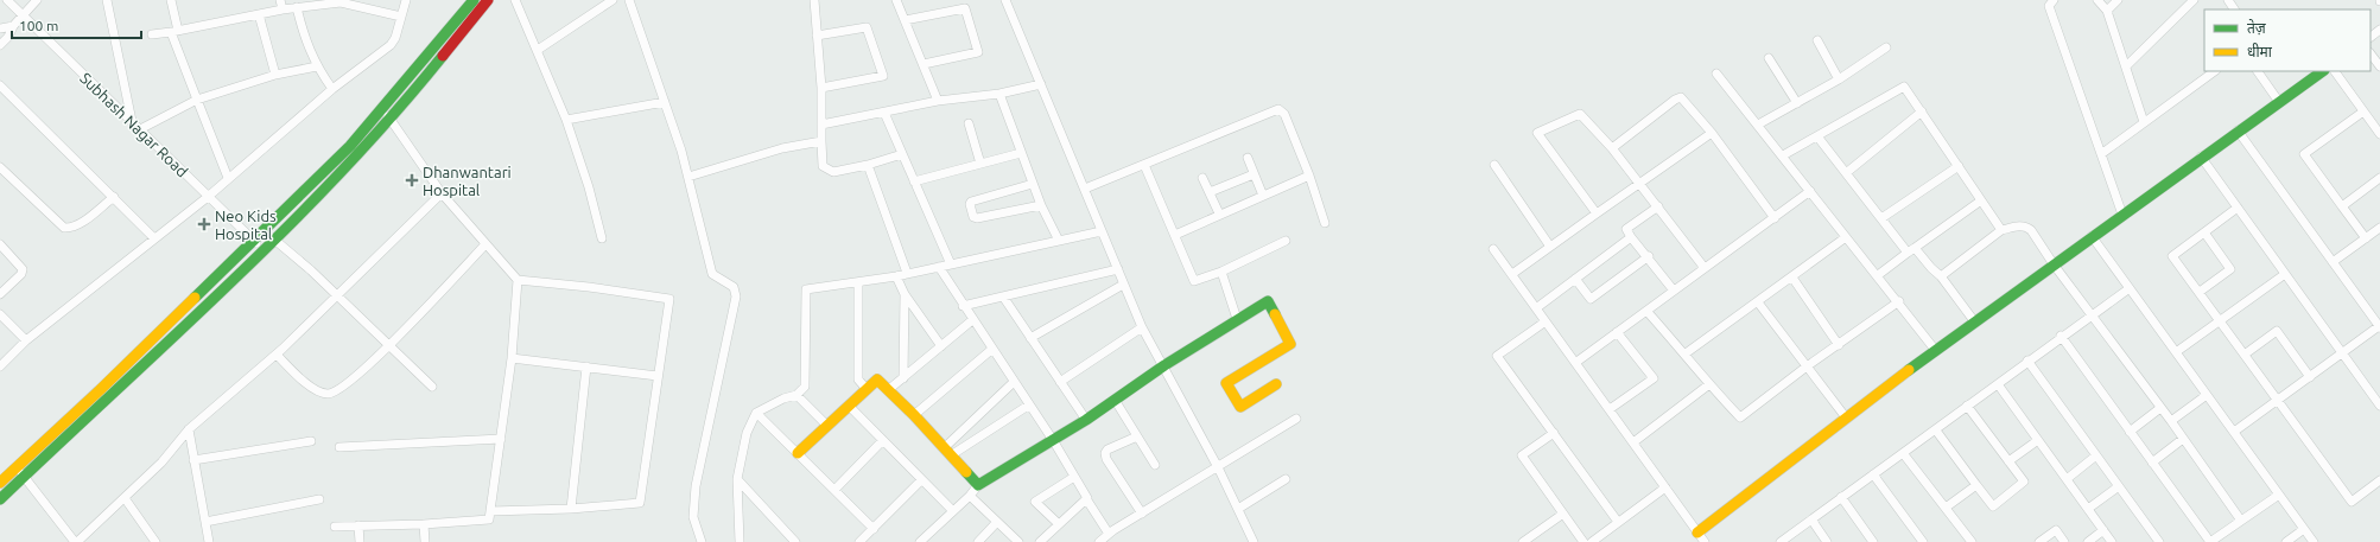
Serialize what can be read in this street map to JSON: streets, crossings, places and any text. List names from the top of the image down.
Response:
{
  "streets": {
    "street": ["Subhash Nagar Road"]
  },
  "places": {
    "health": ["Dhanwantari Hospital", "Neo Kids Hospital"]
  },
  "legend": ["तेज़", "धीमा"],
  "scale_bar": "100 m"
}
